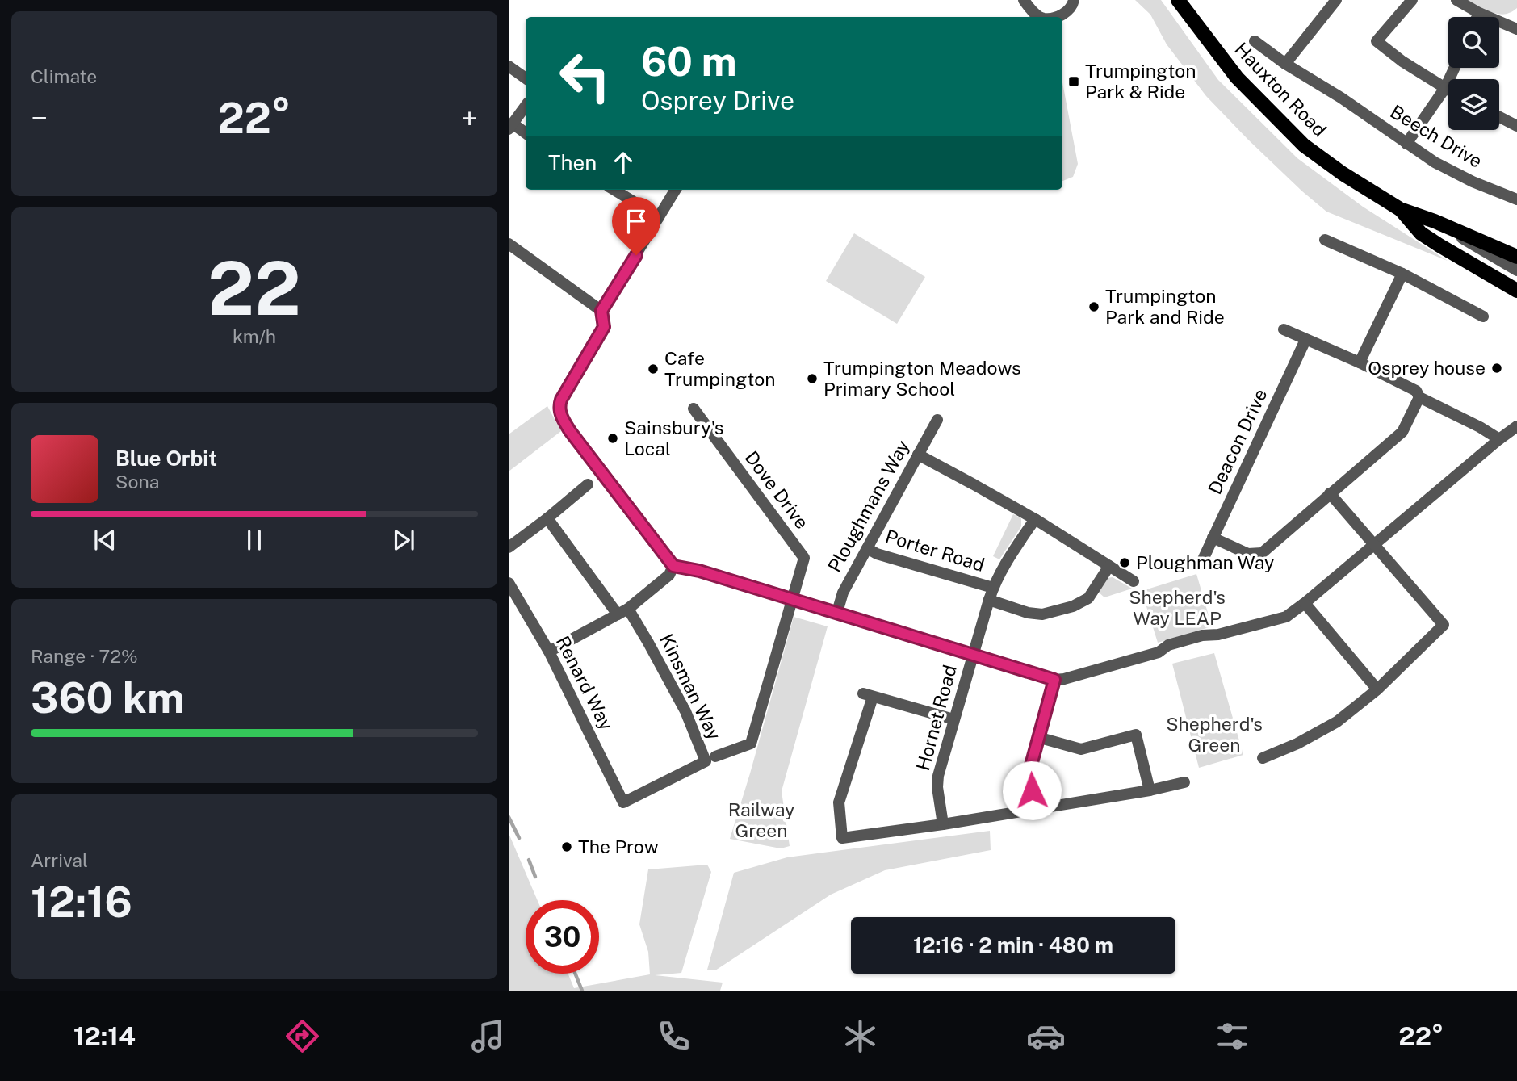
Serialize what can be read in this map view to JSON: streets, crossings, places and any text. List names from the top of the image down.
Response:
{
  "streets": {
    "main road": ["Hauxton Road"],
    "street": [
      "Beech Drive",
      "Deacon Drive",
      "Dove Drive",
      "Ploughmans Way",
      "Porter Road",
      "Renard Way",
      "Kinsman Way",
      "Hornet Road"
    ]
  },
  "crossings": [
    ["Ploughmans Way", "Porter Road"],
    ["Porter Road", "Hornet Road"],
    ["Renard Way", "Kinsman Way"]
  ],
  "parks": ["Shepherd's Way LEAP", "Shepherd's Green", "Railway Green"],
  "places": {
    "transit": ["Trumpington Park & Ride"],
    "other": [
      "Trumpington Park and Ride",
      "Osprey house",
      "Cafe Trumpington",
      "Trumpington Meadows Primary School",
      "Sainsbury's Local",
      "Ploughman Way",
      "The Prow"
    ]
  },
  "page": {
    "tile": [
      "Climate",
      ["22", "km/h"],
      ["Range · 72%", "360 km"],
      ["Arrival", "12:16"]
    ],
    "turn": ["60 m", "Osprey Drive"],
    "heat": ["−", "22°", "+"],
    "then": "Then",
    "song": ["Blue Orbit", "Sona"],
    "limit": "30",
    "trip": "12:16 · 2 min · 480 m",
    "tabs": ["12:14", "22°"]
  }
}
